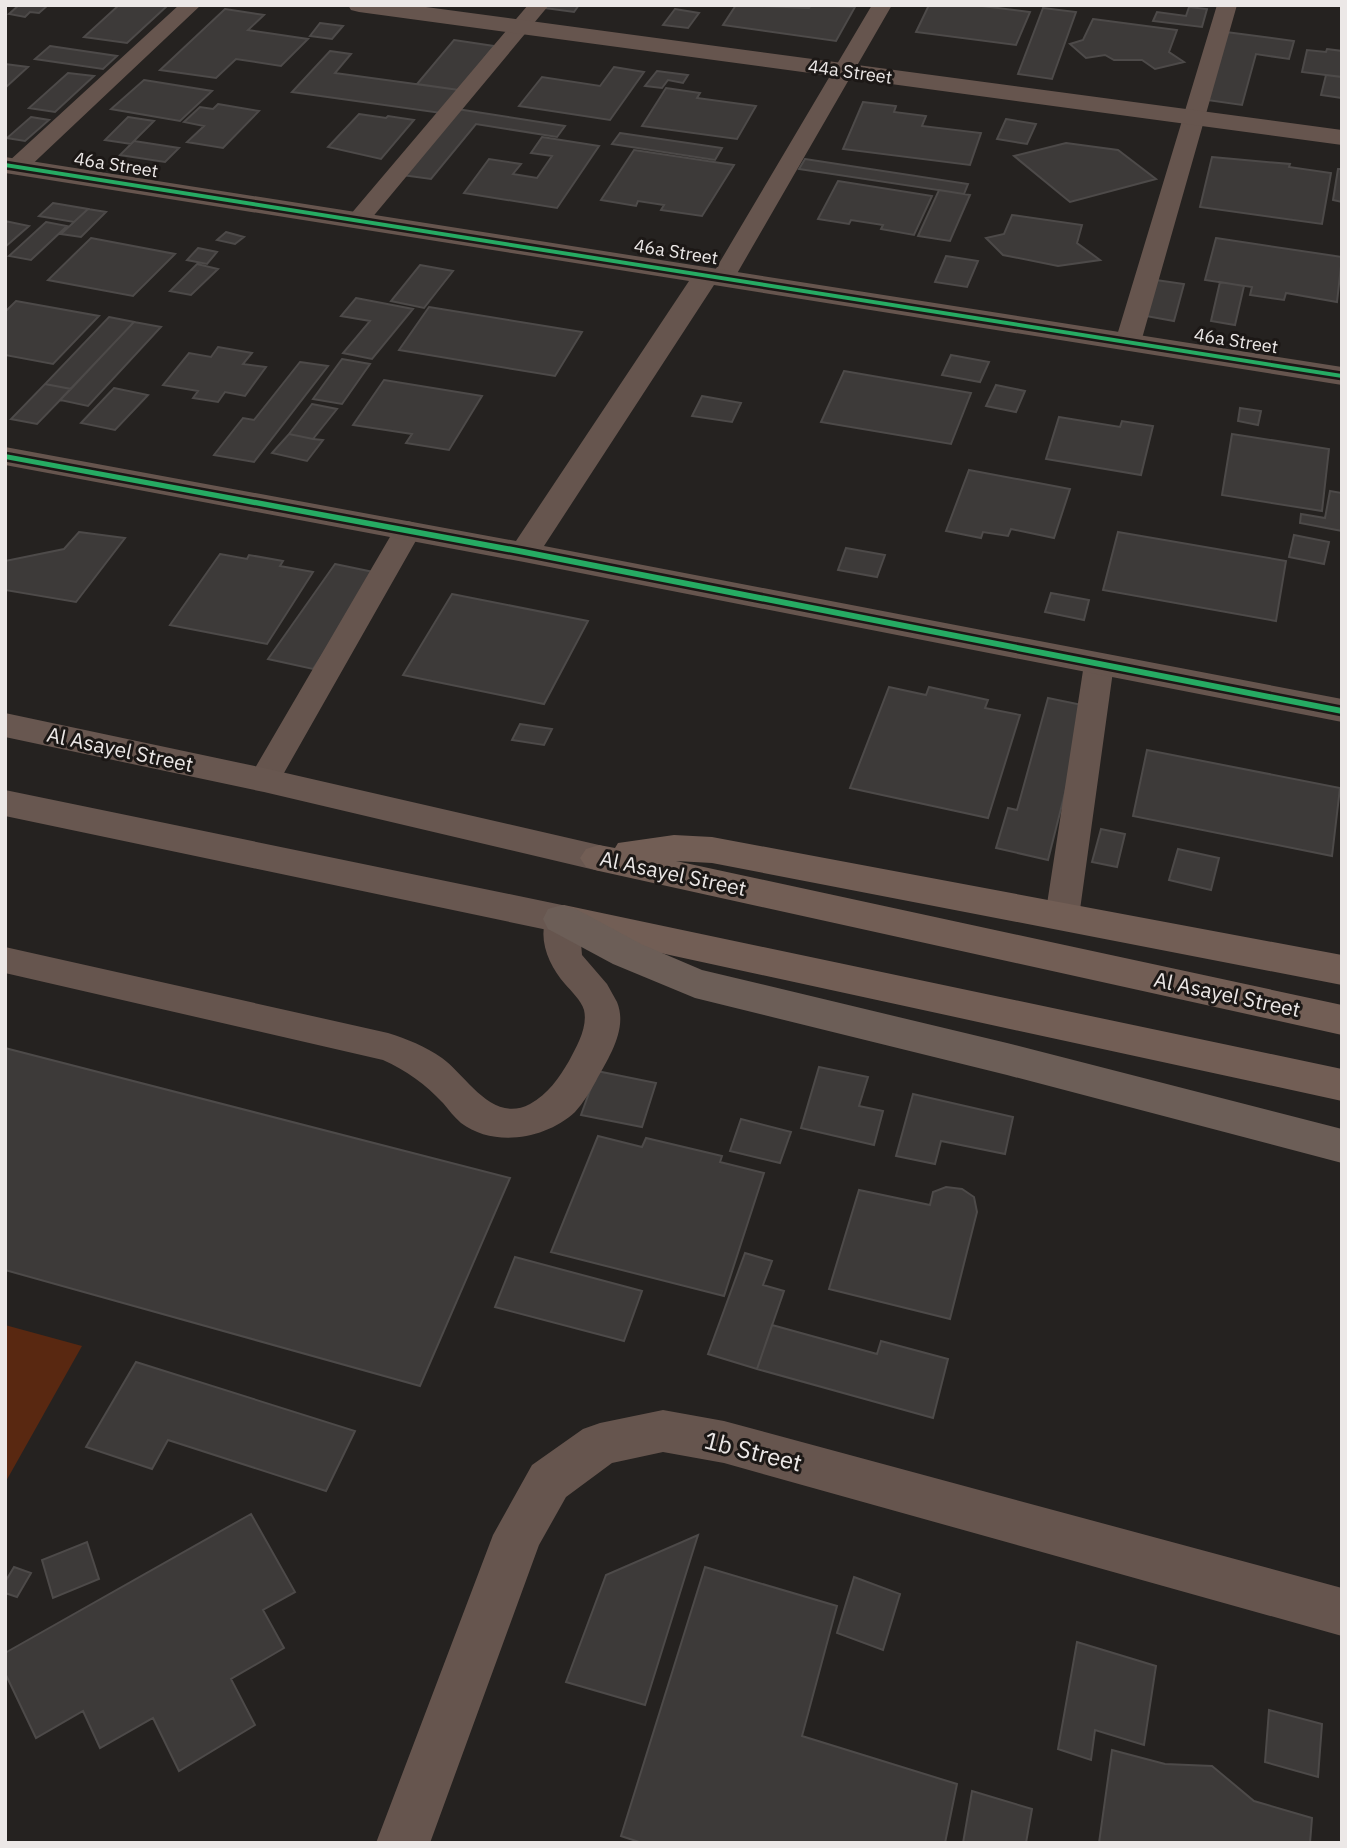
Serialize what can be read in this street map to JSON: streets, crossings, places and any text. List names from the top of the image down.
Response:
{
  "streets": {
    "main road": ["Al Asayel Street"],
    "street": ["44a Street", "46a Street", "1b Street"]
  }
}
